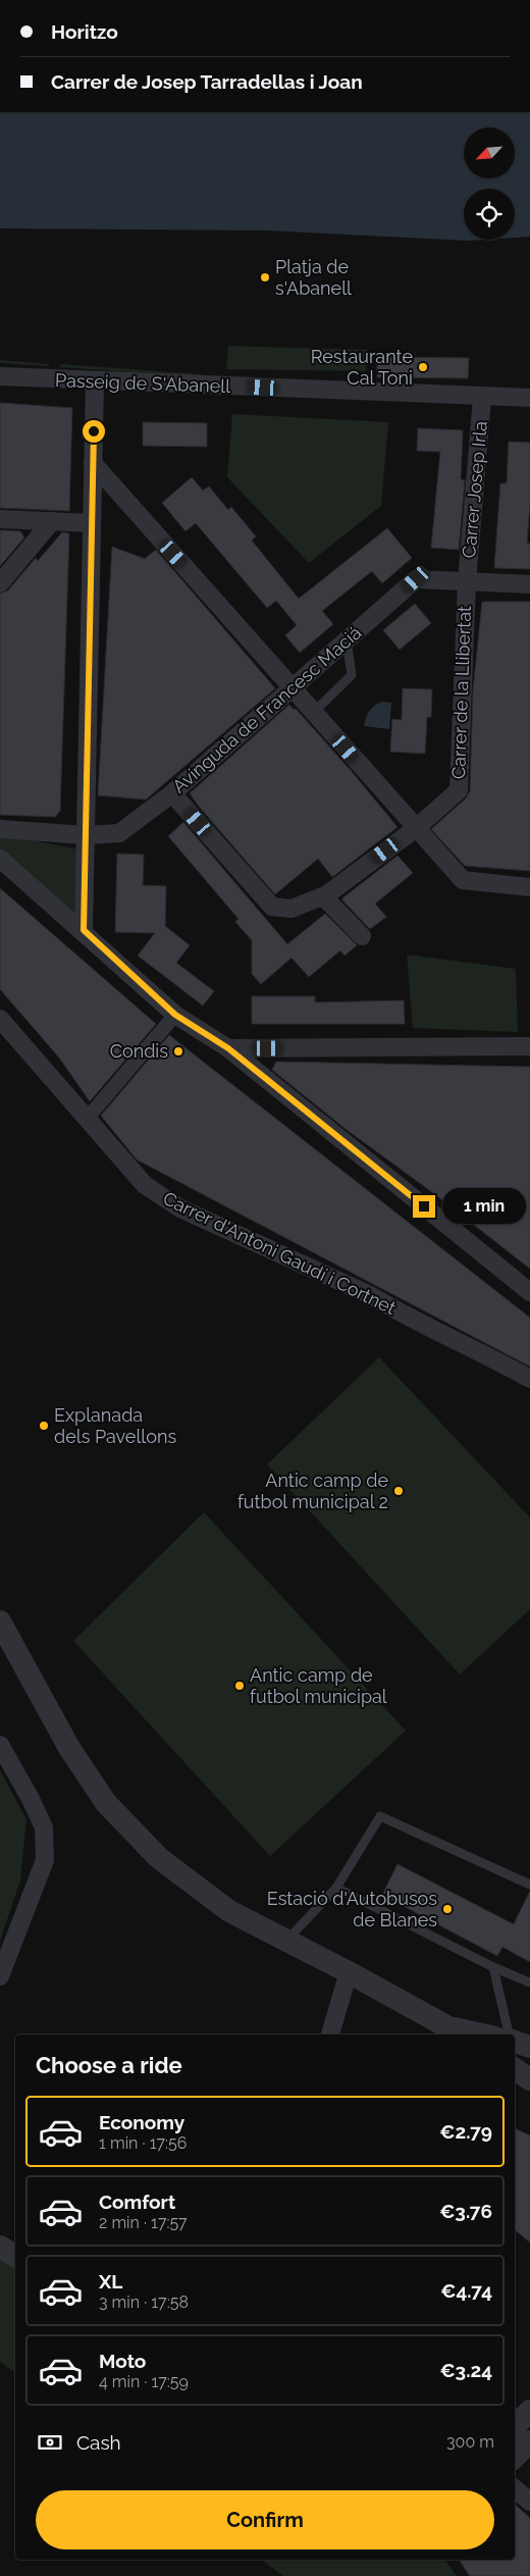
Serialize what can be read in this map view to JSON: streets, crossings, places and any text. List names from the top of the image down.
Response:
{
  "streets": {
    "street": [
      "Passeig de S'Abanell",
      "Carrer Josep Irla",
      "Carrer de la Llibertat",
      "Avinguda de Francesc Maciá",
      "Carrer d'Antoni Gaudí i Cortnet"
    ]
  },
  "crossings": [
    ["Passeig de S'Abanell", "Carrer Josep Irla"],
    ["Carrer Josep Irla", "Carrer de la Llibertat"],
    ["Carrer Josep Irla", "Avinguda de Francesc Maciá"],
    ["Carrer de la Llibertat", "Avinguda de Francesc Maciá"]
  ],
  "places": [
    "Platja de s'Abanell",
    "Restaurante Cal Toni",
    "Condis",
    "Explanada dels Pavellons",
    "Antic camp de futbol municipal 2",
    "Antic camp de futbol municipal",
    "Estació d'Autobusos de Blanes"
  ],
  "north": "bottom left",
  "page": {
    "banner": ["Horitzo", "Carrer de Josep Tarradellas i Joan"],
    "bubble": "1 min",
    "heading": "Choose a ride",
    "list": [
      {
        "name": "Economy",
        "note": "1 min · 17:56",
        "value": "€2.79"
      },
      {
        "name": "Comfort",
        "note": "2 min · 17:57",
        "value": "€3.76"
      },
      {
        "name": "XL",
        "note": "3 min · 17:58",
        "value": "€4.74"
      },
      {
        "name": "Moto",
        "note": "4 min · 17:59",
        "value": "€3.24"
      }
    ],
    "pay": ["Cash", "300 m"],
    "buttons": "Confirm"
  }
}
